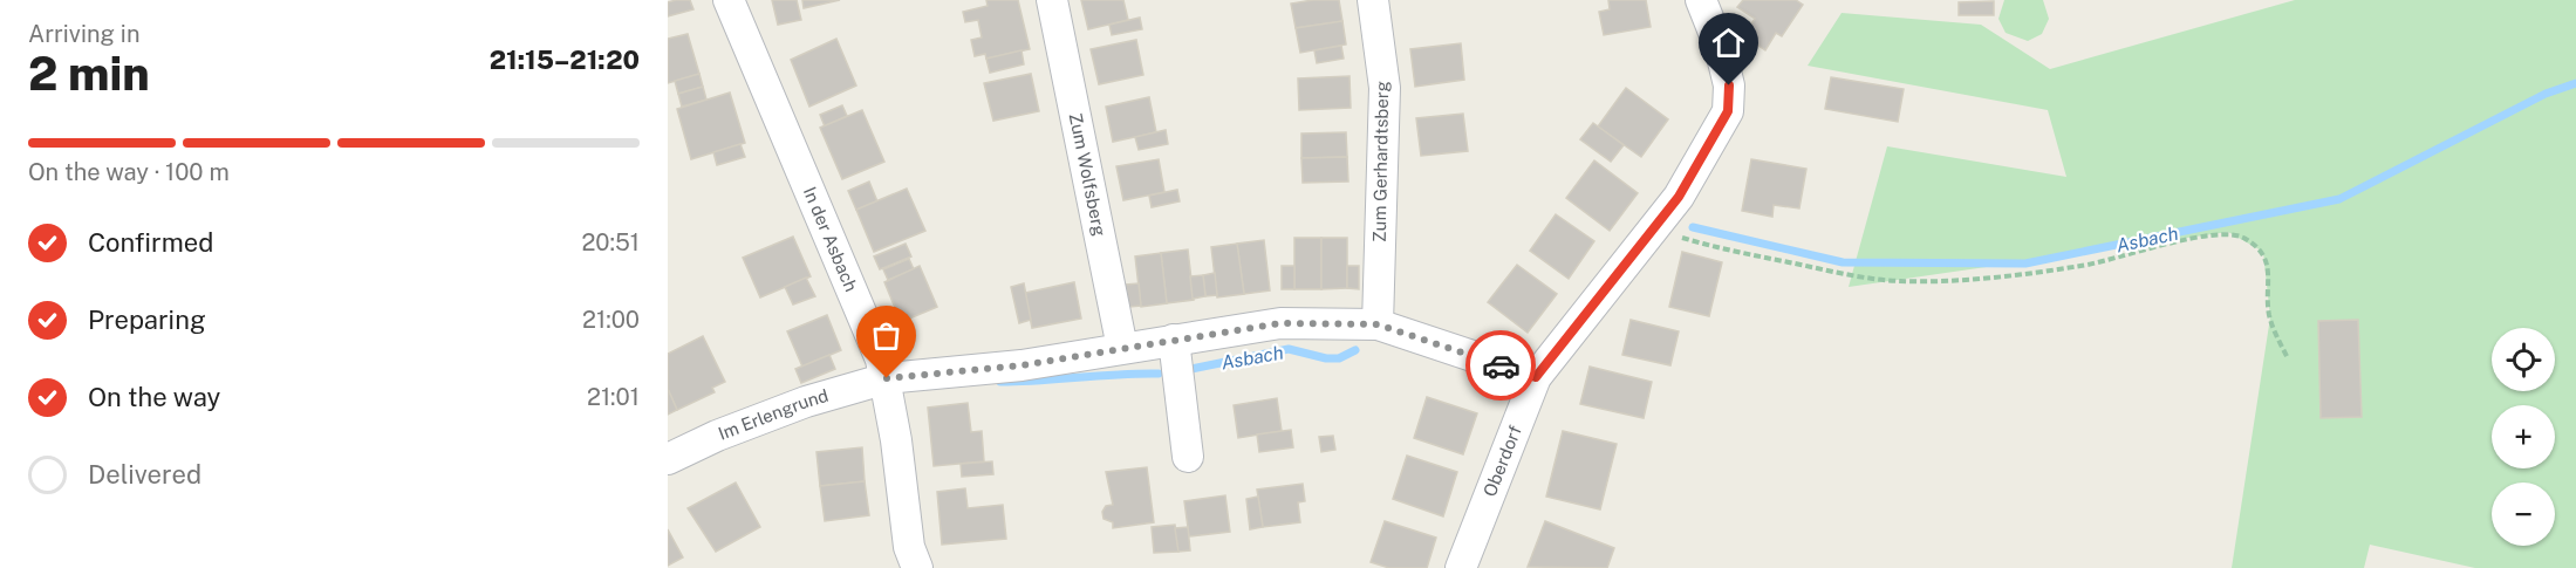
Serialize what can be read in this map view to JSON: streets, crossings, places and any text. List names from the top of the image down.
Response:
{
  "streets": {
    "street": [
      "Zum Gerhardtsberg",
      "Zum Wolfsberg",
      "In der Asbach",
      "Im Erlengrund",
      "Oberdorf"
    ]
  },
  "crossings": [
    ["Zum Gerhardtsberg", "Im Erlengrund"],
    ["Zum Wolfsberg", "Im Erlengrund"],
    ["In der Asbach", "Im Erlengrund"],
    ["Im Erlengrund", "Oberdorf"]
  ],
  "water": ["Asbach"],
  "page": {
    "heading": ["2 min", "Arriving in", "21:15–21:20"],
    "bar": "On the way · 100 m",
    "list": [
      ["Confirmed", "20:51"],
      ["Preparing", "21:00"],
      ["On the way", "21:01"],
      "Delivered"
    ],
    "map_buttons": ["+", "−"]
  }
}
